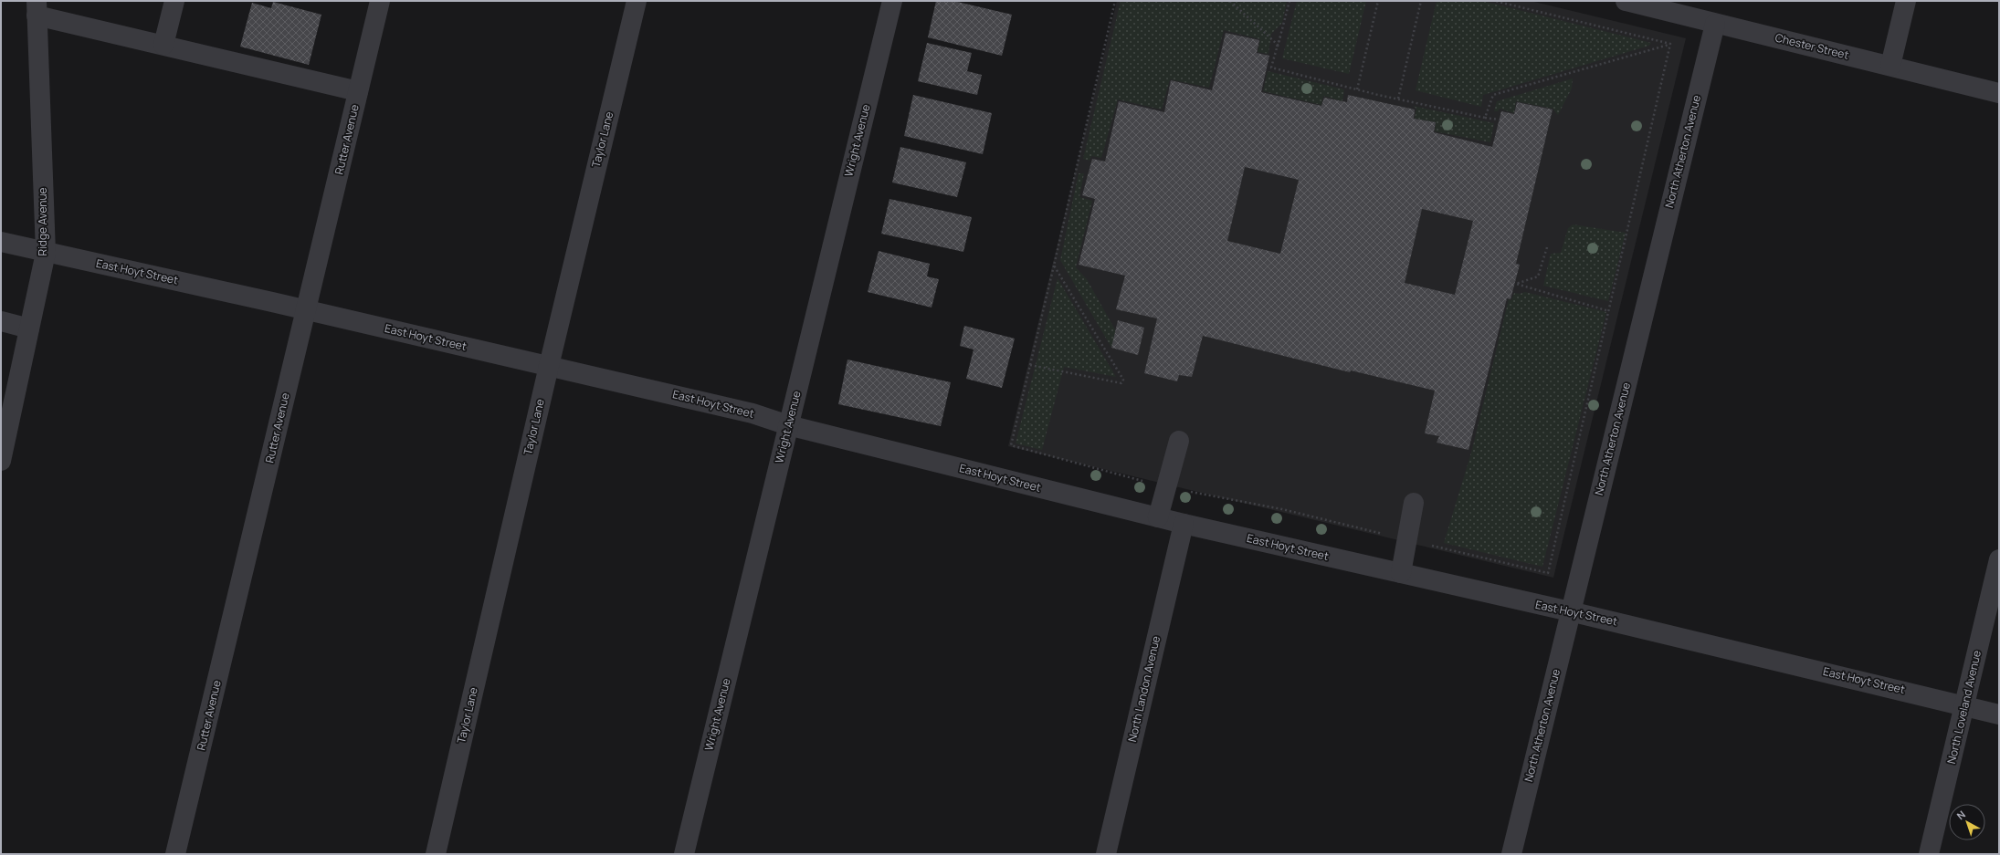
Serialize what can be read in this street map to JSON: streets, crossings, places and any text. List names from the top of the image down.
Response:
{
  "streets": {
    "street": [
      "Chester Street",
      "Rutter Avenue",
      "Taylor Lane",
      "Wright Avenue",
      "North Atherton Avenue",
      "Ridge Avenue",
      "East Hoyt Street",
      "North Landon Avenue",
      "North Loveland Avenue"
    ]
  },
  "crossings": [
    ["Chester Street", "North Atherton Avenue"],
    ["Rutter Avenue", "East Hoyt Street"],
    ["Taylor Lane", "East Hoyt Street"],
    ["Wright Avenue", "East Hoyt Street"],
    ["North Atherton Avenue", "East Hoyt Street"],
    ["Ridge Avenue", "East Hoyt Street"],
    ["East Hoyt Street", "North Landon Avenue"],
    ["East Hoyt Street", "North Loveland Avenue"]
  ],
  "north": "top left"
}
